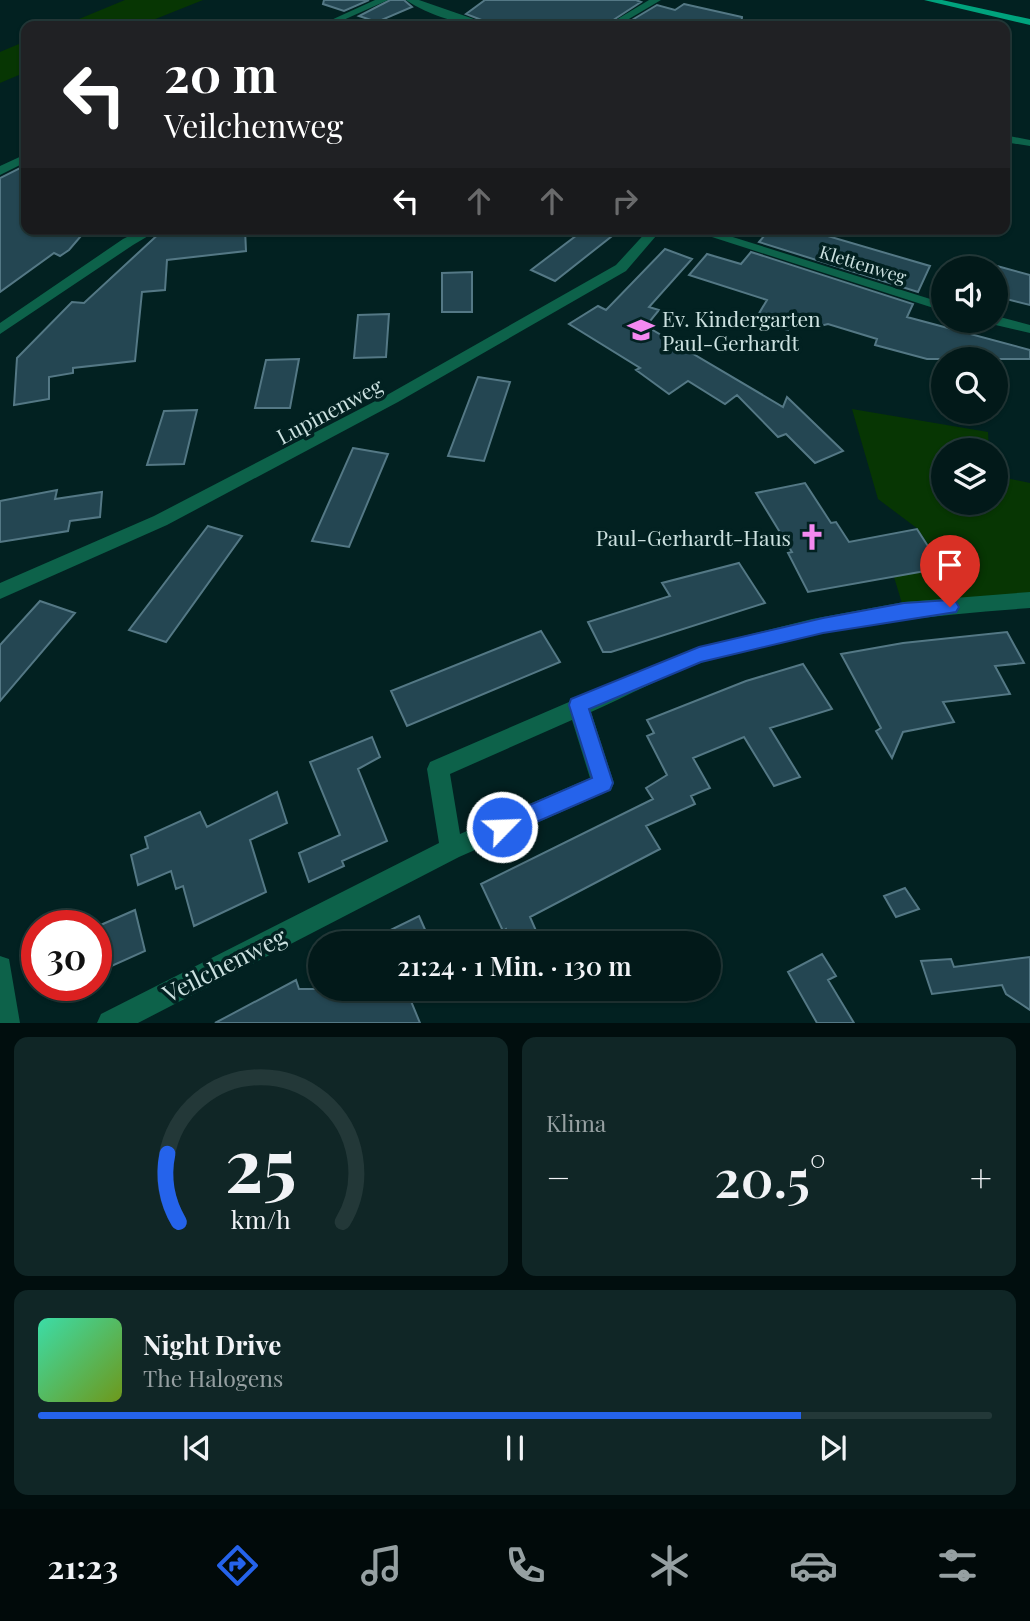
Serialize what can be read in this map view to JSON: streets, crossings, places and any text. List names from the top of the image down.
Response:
{
  "streets": {
    "street": ["Klettenweg", "Lupinenweg", "Veilchenweg"]
  },
  "places": {
    "school or university": ["Ev. Kindergarten Paul-Gerhardt"],
    "church": ["Paul-Gerhardt-Haus"]
  },
  "page": {
    "turn": ["20 m", "Veilchenweg"],
    "limit": "30",
    "trip": "21:24 · 1 Min. · 130 m",
    "tile": "Klima",
    "heat": ["−", "20.5°", "+"],
    "song": ["Night Drive", "The Halogens"],
    "tabs": "21:23",
    "gauge": ["25", "km/h"]
  }
}
